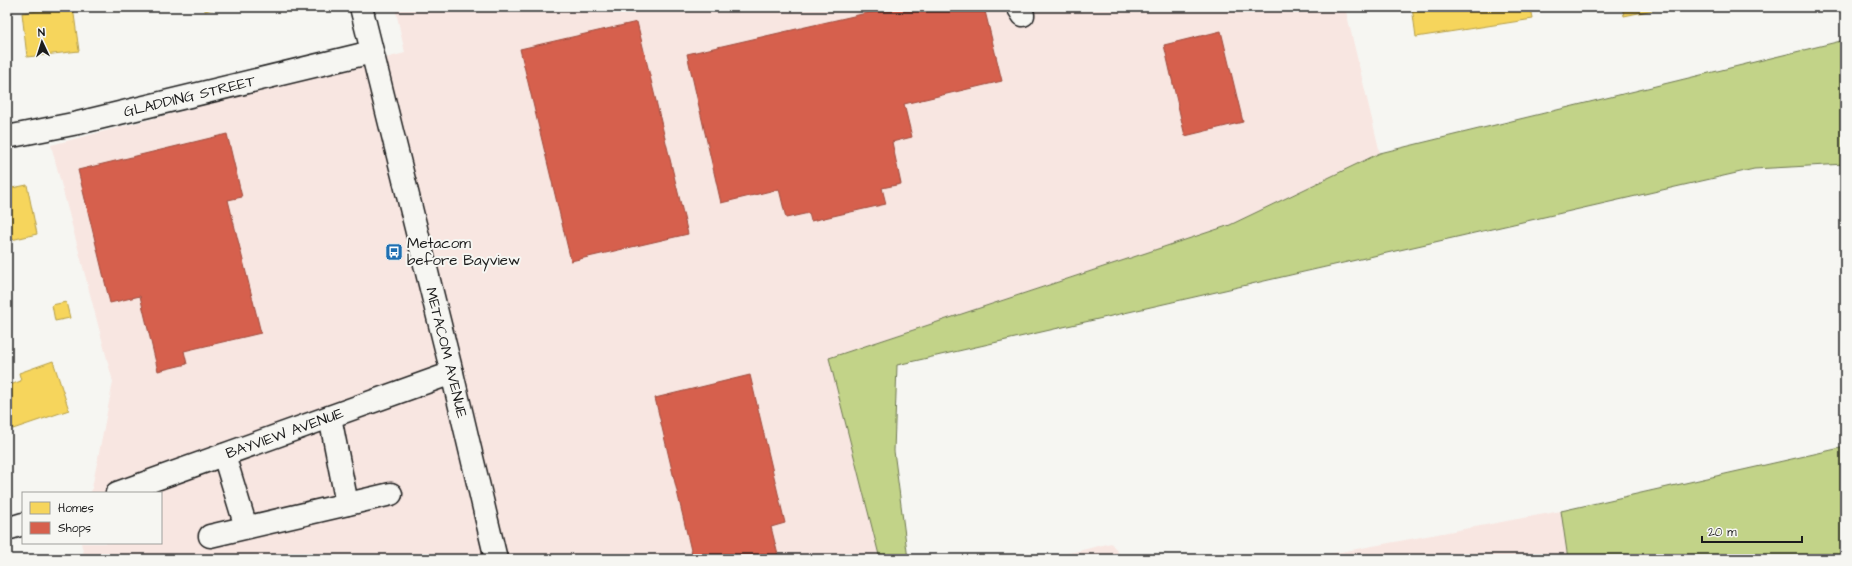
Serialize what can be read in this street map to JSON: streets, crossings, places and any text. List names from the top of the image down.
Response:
{
  "streets": {
    "main road": ["GLADDING STREET", "METACOM AVENUE", "BAYVIEW AVENUE"]
  },
  "crossings": [
    ["GLADDING STREET", "METACOM AVENUE"],
    ["METACOM AVENUE", "BAYVIEW AVENUE"]
  ],
  "places": {
    "bus stop": ["Metacom before Bayview"]
  },
  "legend": ["Homes", "Shops"],
  "scale_bar": "20 m",
  "north": "top"
}
